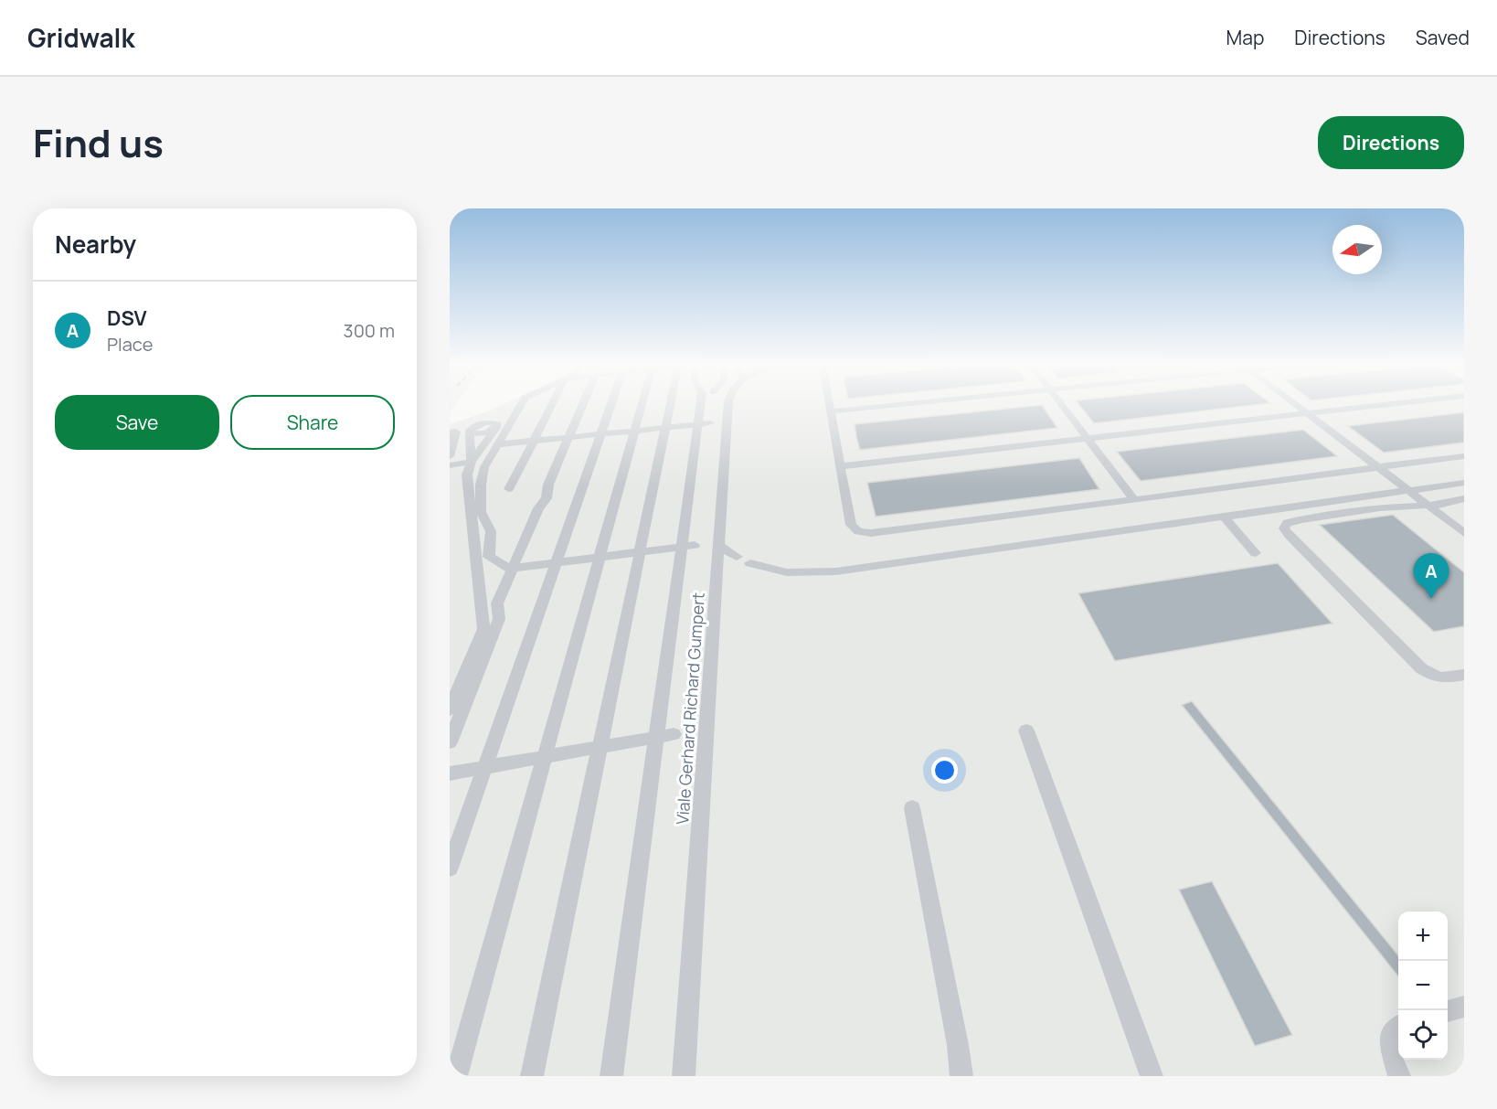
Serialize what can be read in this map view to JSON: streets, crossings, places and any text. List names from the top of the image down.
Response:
{
  "streets": {
    "street": ["Viale Gerhard Richard Gumpert"]
  },
  "north": "left",
  "page": {
    "header": "Gridwalk",
    "nav": ["Map", "Directions", "Saved"],
    "title": "Find us",
    "buttons": [
      "Directions",
      ["Save", "Share"]
    ],
    "heading": "Nearby",
    "list": [
      {
        "mark": "A",
        "name": "DSV",
        "note": "Place",
        "value": "300 m"
      }
    ],
    "pins": "A",
    "map_buttons": ["+", "−"]
  }
}
